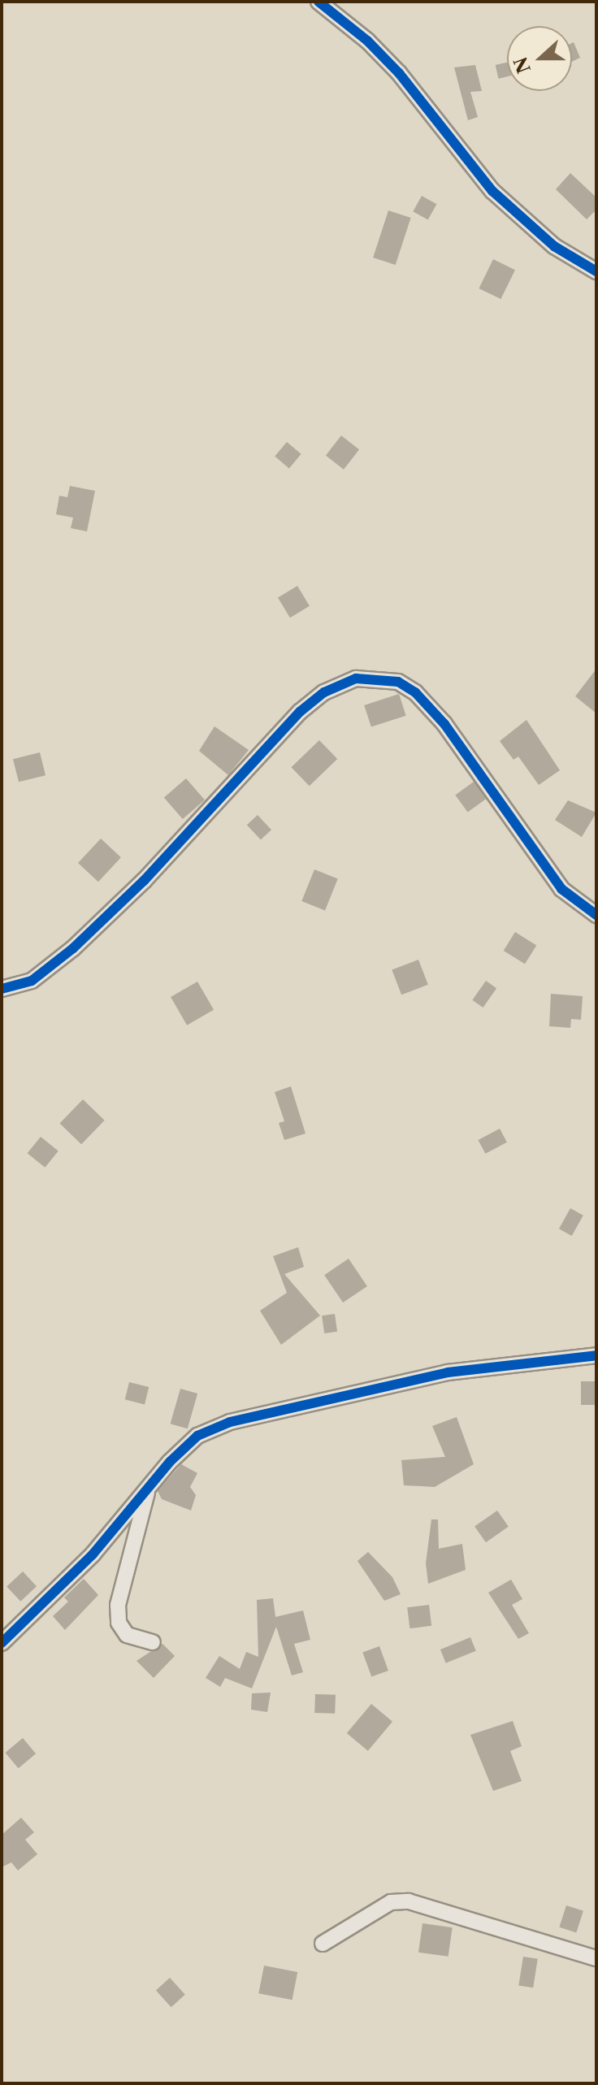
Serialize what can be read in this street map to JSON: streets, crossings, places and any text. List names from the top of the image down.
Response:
{
  "north": "left"
}
